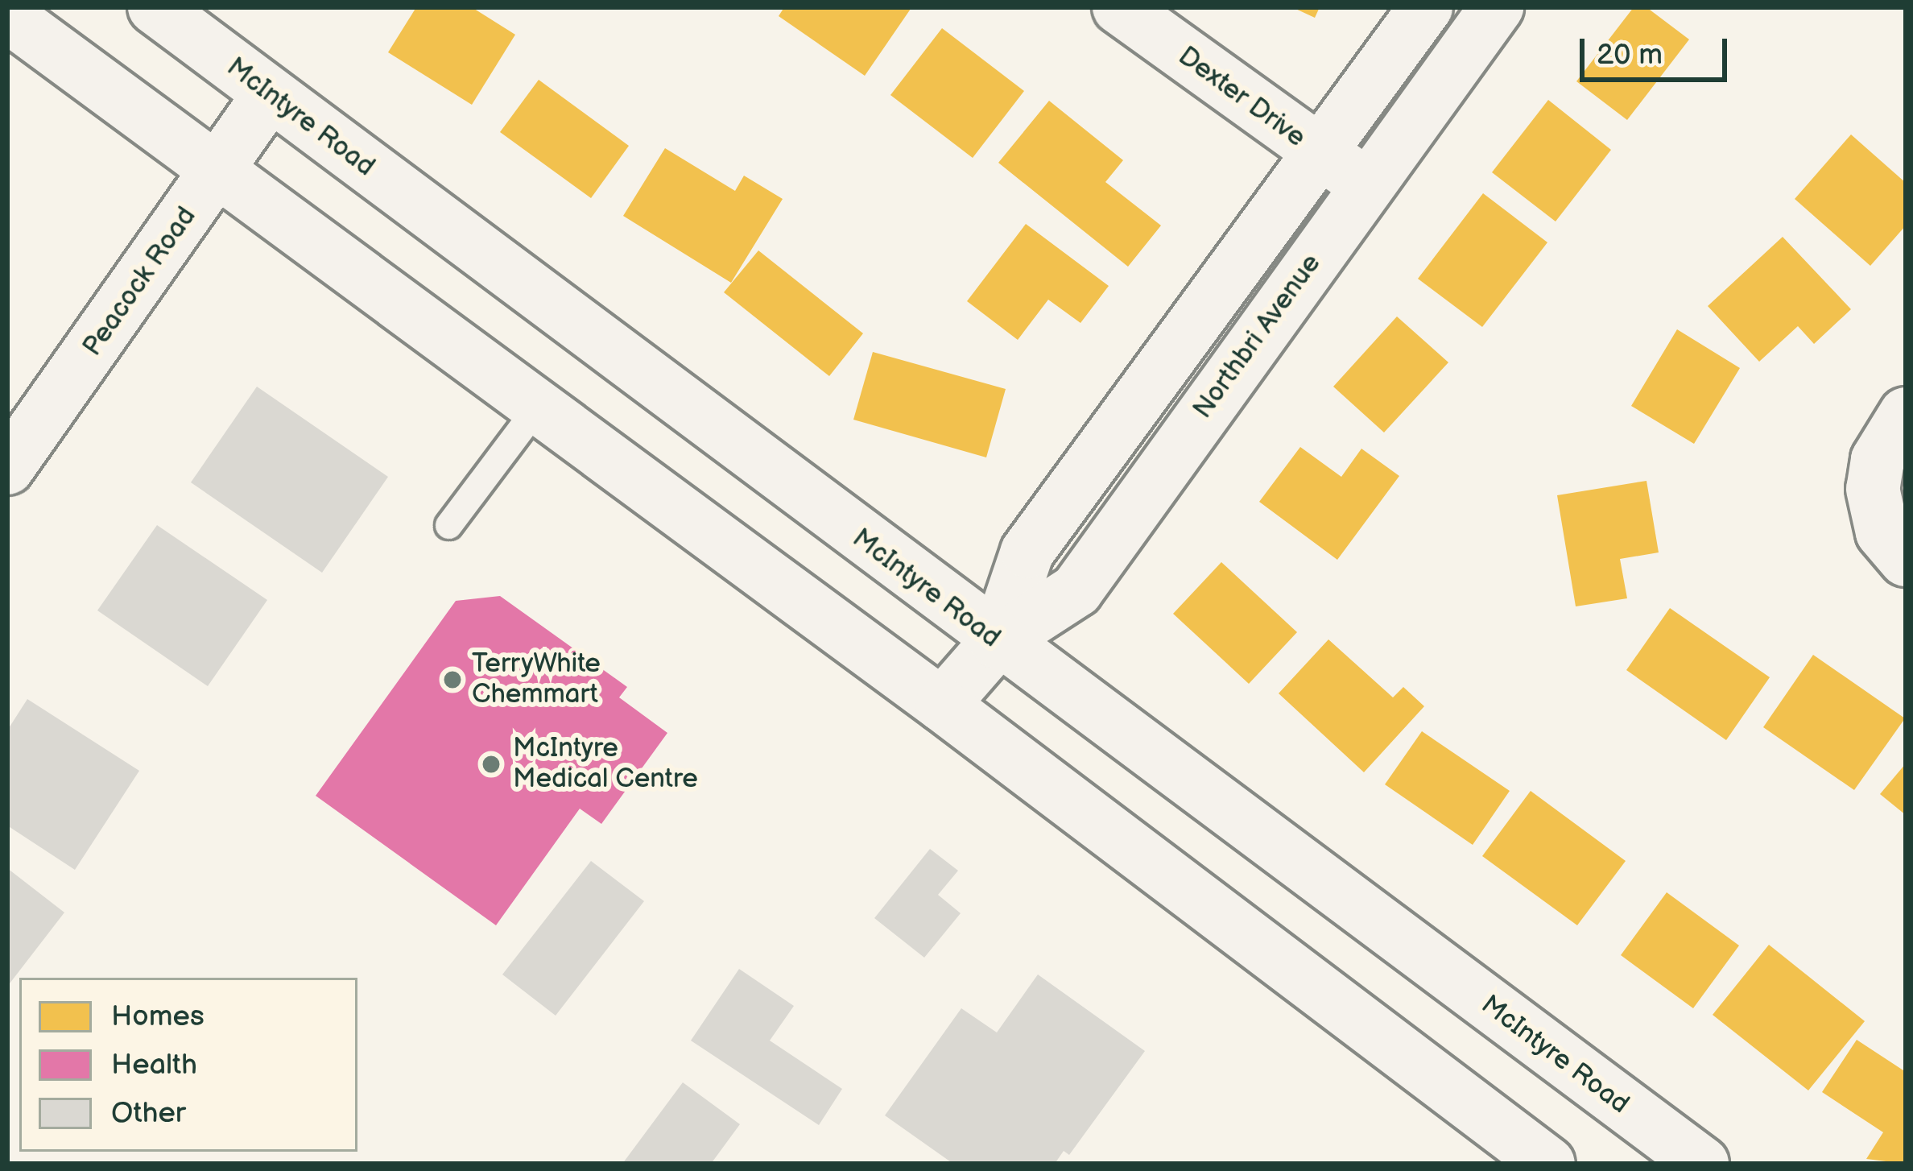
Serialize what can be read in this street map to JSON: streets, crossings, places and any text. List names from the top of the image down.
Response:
{
  "streets": {
    "main road": [
      "Dexter Drive",
      "McIntyre Road",
      "Peacock Road",
      "Northbri Avenue"
    ]
  },
  "crossings": [
    ["Dexter Drive", "Northbri Avenue"],
    ["McIntyre Road", "Peacock Road"],
    ["McIntyre Road", "Northbri Avenue"]
  ],
  "places": ["TerryWhite Chemmart", "McIntyre Medical Centre"],
  "legend": ["Homes", "Health", "Other"],
  "scale_bar": "20 m"
}
